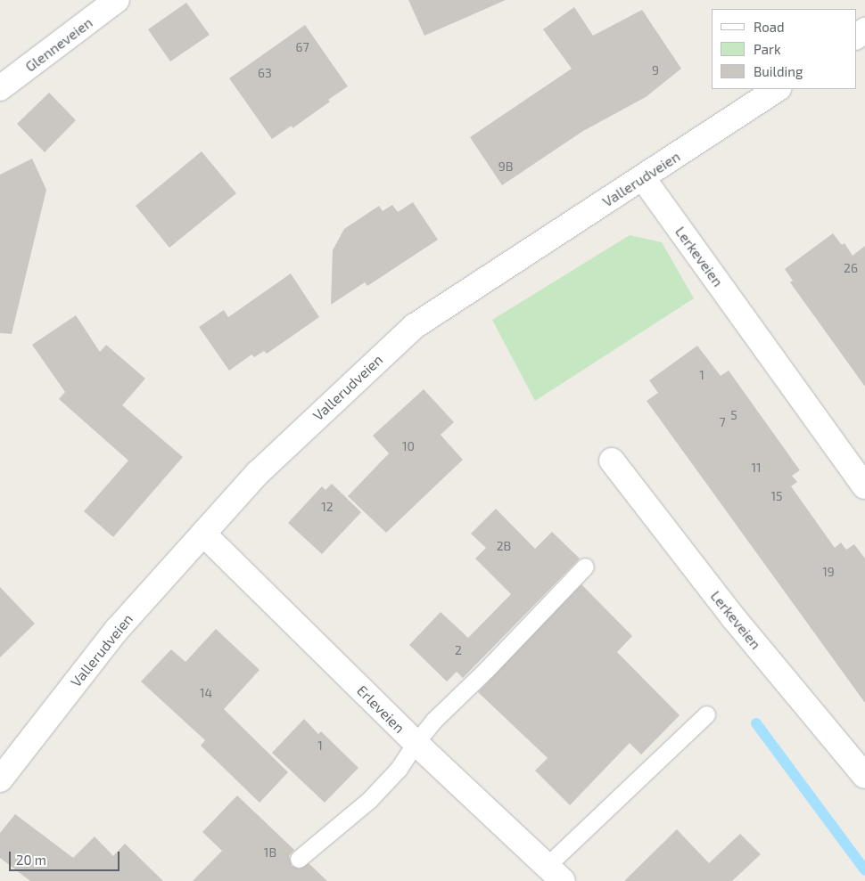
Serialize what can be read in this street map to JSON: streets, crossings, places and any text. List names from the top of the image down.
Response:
{
  "streets": {
    "street": [
      "Glenneveien",
      "Vallerudveien",
      "Lerkeveien",
      "Erleveien"
    ]
  },
  "crossings": [
    ["Vallerudveien", "Lerkeveien"],
    ["Vallerudveien", "Erleveien"]
  ],
  "house_numbers": [
    "67",
    "9",
    "63",
    "9B",
    "26",
    "1",
    "5",
    "7",
    "10",
    "11",
    "15",
    "12",
    "2B",
    "19",
    "2",
    "14",
    "1",
    "1B"
  ],
  "legend": ["Road", "Park", "Building"],
  "scale_bar": "20 m"
}
